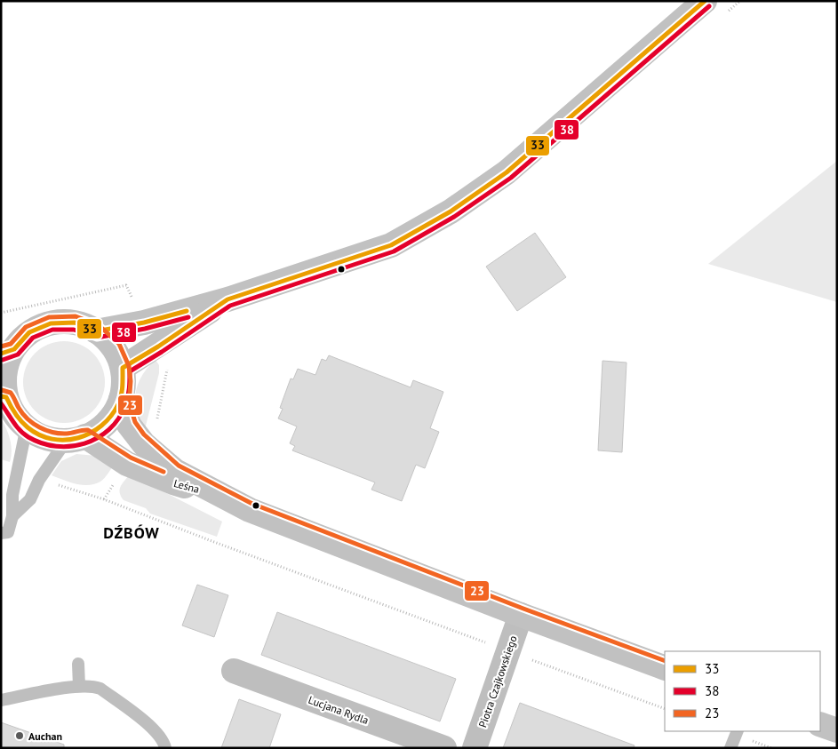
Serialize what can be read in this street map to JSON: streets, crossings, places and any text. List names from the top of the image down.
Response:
{
  "streets": {
    "main road": ["Leśna"],
    "street": ["Piotra Czajkowskiego", "Lucjana Rydla"]
  },
  "crossings": [
    ["Leśna", "Piotra Czajkowskiego"]
  ],
  "districts": ["DŹBÓW"],
  "places": ["Auchan"],
  "lines": ["transit line 33", "transit line 38", "transit line 23"],
  "legend": ["33", "38", "23"]
}
